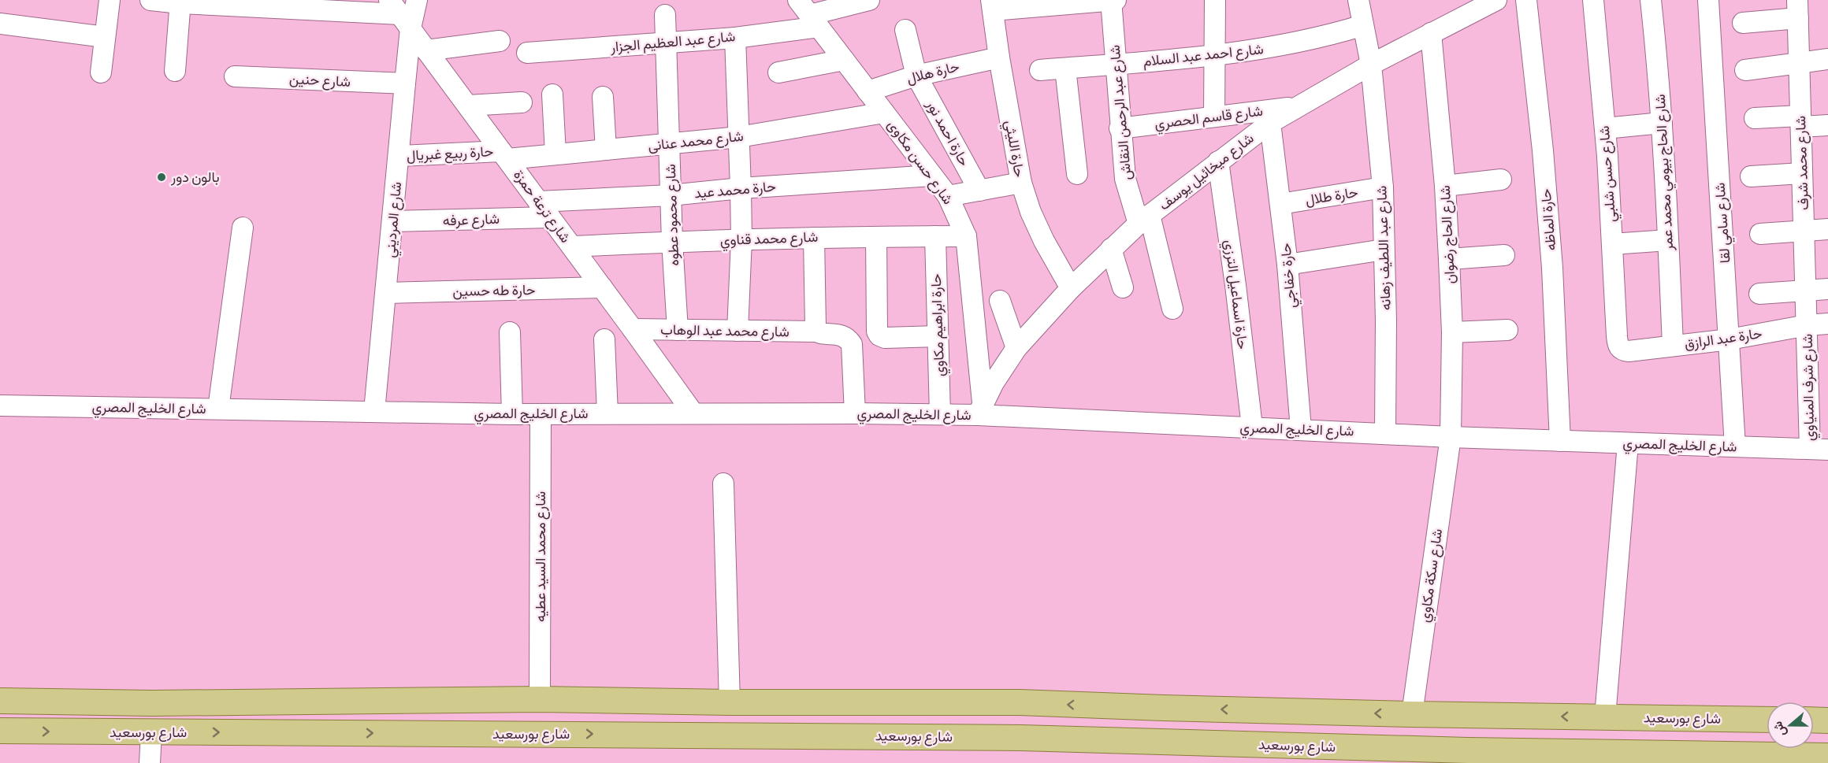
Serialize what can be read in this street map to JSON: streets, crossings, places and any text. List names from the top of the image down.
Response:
{
  "streets": {
    "main road": ["شارع بورسعيد"],
    "street": [
      "شارع عبد العظيم الجزار",
      "شارع احمد عبد السلام",
      "حارة هلال",
      "شارع حنين",
      "شارع عبد الرحمن النقاش",
      "شارع قاسم الحصري",
      "حارة احمد نور",
      "شارع محمد عنانى",
      "حارة الليثي",
      "حارة ربيع غبريال",
      "شارع حسن مكاوى",
      "شارع محمد شرف",
      "شارع ميخائيل يوسف",
      "شارع الحاج بيومي محمد عمر",
      "شارع حسن شلبي",
      "حارة محمد عيد",
      "حارة طلال",
      "شارع ترعة حمزة",
      "شارع محمود عطوه",
      "شارع المرديني",
      "شارع عرفه",
      "حارة الماظه",
      "شارع سامي لقا",
      "شارع الحاج رضوان",
      "شارع محمد قناوي",
      "شارع عبد اللطيف زهانه",
      "حارة خفاجي",
      "حارة طه حسين",
      "حارة اسماعيل الترزي",
      "حارة ابراهيم مكاوي",
      "شارع محمد عبد الوهاب",
      "حارة عبد الرازق",
      "شارع شرف المنياوي",
      "شارع الخليج المصري",
      "شارع محمد السيد عطيه",
      "شارع سكة مكاوي"
    ]
  },
  "crossings": [
    ["شارع عبد العظيم الجزار", "شارع حسن مكاوى"],
    ["شارع عبد العظيم الجزار", "شارع محمود عطوه"],
    ["شارع احمد عبد السلام", "شارع عبد الرحمن النقاش"],
    ["شارع احمد عبد السلام", "شارع عبد اللطيف زهانه"],
    ["حارة هلال", "حارة احمد نور"],
    ["حارة هلال", "حارة الليثي"],
    ["حارة هلال", "شارع حسن مكاوى"],
    ["شارع حنين", "شارع المرديني"],
    ["شارع عبد الرحمن النقاش", "شارع قاسم الحصري"],
    ["شارع عبد الرحمن النقاش", "شارع ميخائيل يوسف"],
    ["شارع قاسم الحصري", "شارع ميخائيل يوسف"],
    ["شارع محمد عنانى", "حارة ربيع غبريال"],
    ["شارع محمد عنانى", "شارع حسن مكاوى"],
    ["شارع محمد عنانى", "شارع ترعة حمزة"],
    ["شارع محمد عنانى", "شارع محمود عطوه"],
    ["حارة الليثي", "شارع ميخائيل يوسف"],
    ["حارة ربيع غبريال", "شارع ترعة حمزة"],
    ["حارة ربيع غبريال", "شارع المرديني"],
    ["شارع حسن مكاوى", "شارع ميخائيل يوسف"],
    ["شارع حسن مكاوى", "حارة محمد عيد"],
    ["شارع حسن مكاوى", "شارع محمد قناوي"],
    ["شارع حسن مكاوى", "شارع الخليج المصري"],
    ["شارع محمد شرف", "حارة عبد الرازق"],
    ["شارع محمد شرف", "شارع شرف المنياوي"],
    ["شارع ميخائيل يوسف", "شارع الحاج رضوان"],
    ["شارع ميخائيل يوسف", "شارع عبد اللطيف زهانه"],
    ["شارع ميخائيل يوسف", "حارة خفاجي"],
    ["شارع ميخائيل يوسف", "حارة اسماعيل الترزي"],
    ["شارع ميخائيل يوسف", "شارع الخليج المصري"],
    ["شارع الحاج بيومي محمد عمر", "حارة عبد الرازق"],
    ["شارع حسن شلبي", "حارة عبد الرازق"],
    ["حارة محمد عيد", "شارع ترعة حمزة"],
    ["حارة محمد عيد", "شارع محمود عطوه"],
    ["حارة طلال", "شارع عبد اللطيف زهانه"],
    ["حارة طلال", "حارة خفاجي"],
    ["شارع ترعة حمزة", "شارع المرديني"],
    ["شارع ترعة حمزة", "شارع عرفه"],
    ["شارع ترعة حمزة", "شارع محمد قناوي"],
    ["شارع ترعة حمزة", "حارة طه حسين"],
    ["شارع ترعة حمزة", "شارع محمد عبد الوهاب"],
    ["شارع ترعة حمزة", "شارع الخليج المصري"],
    ["شارع محمود عطوه", "شارع محمد قناوي"],
    ["شارع محمود عطوه", "شارع محمد عبد الوهاب"],
    ["شارع المرديني", "شارع عرفه"],
    ["شارع المرديني", "حارة طه حسين"],
    ["شارع المرديني", "شارع الخليج المصري"],
    ["حارة الماظه", "شارع الخليج المصري"],
    ["شارع سامي لقا", "حارة عبد الرازق"],
    ["شارع سامي لقا", "شارع الخليج المصري"],
    ["شارع الحاج رضوان", "شارع الخليج المصري"],
    ["شارع الحاج رضوان", "شارع سكة مكاوي"],
    ["شارع محمد قناوي", "حارة ابراهيم مكاوي"],
    ["شارع عبد اللطيف زهانه", "شارع الخليج المصري"],
    ["حارة خفاجي", "شارع الخليج المصري"],
    ["حارة اسماعيل الترزي", "شارع الخليج المصري"],
    ["حارة ابراهيم مكاوي", "شارع الخليج المصري"],
    ["شارع محمد عبد الوهاب", "شارع الخليج المصري"],
    ["حارة عبد الرازق", "شارع شرف المنياوي"],
    ["شارع شرف المنياوي", "شارع الخليج المصري"],
    ["شارع الخليج المصري", "شارع محمد السيد عطيه"],
    ["شارع الخليج المصري", "شارع سكة مكاوي"],
    ["شارع محمد السيد عطيه", "شارع بورسعيد"],
    ["شارع سكة مكاوي", "شارع بورسعيد"]
  ],
  "places": ["بالون دور"],
  "north": "left"
}
